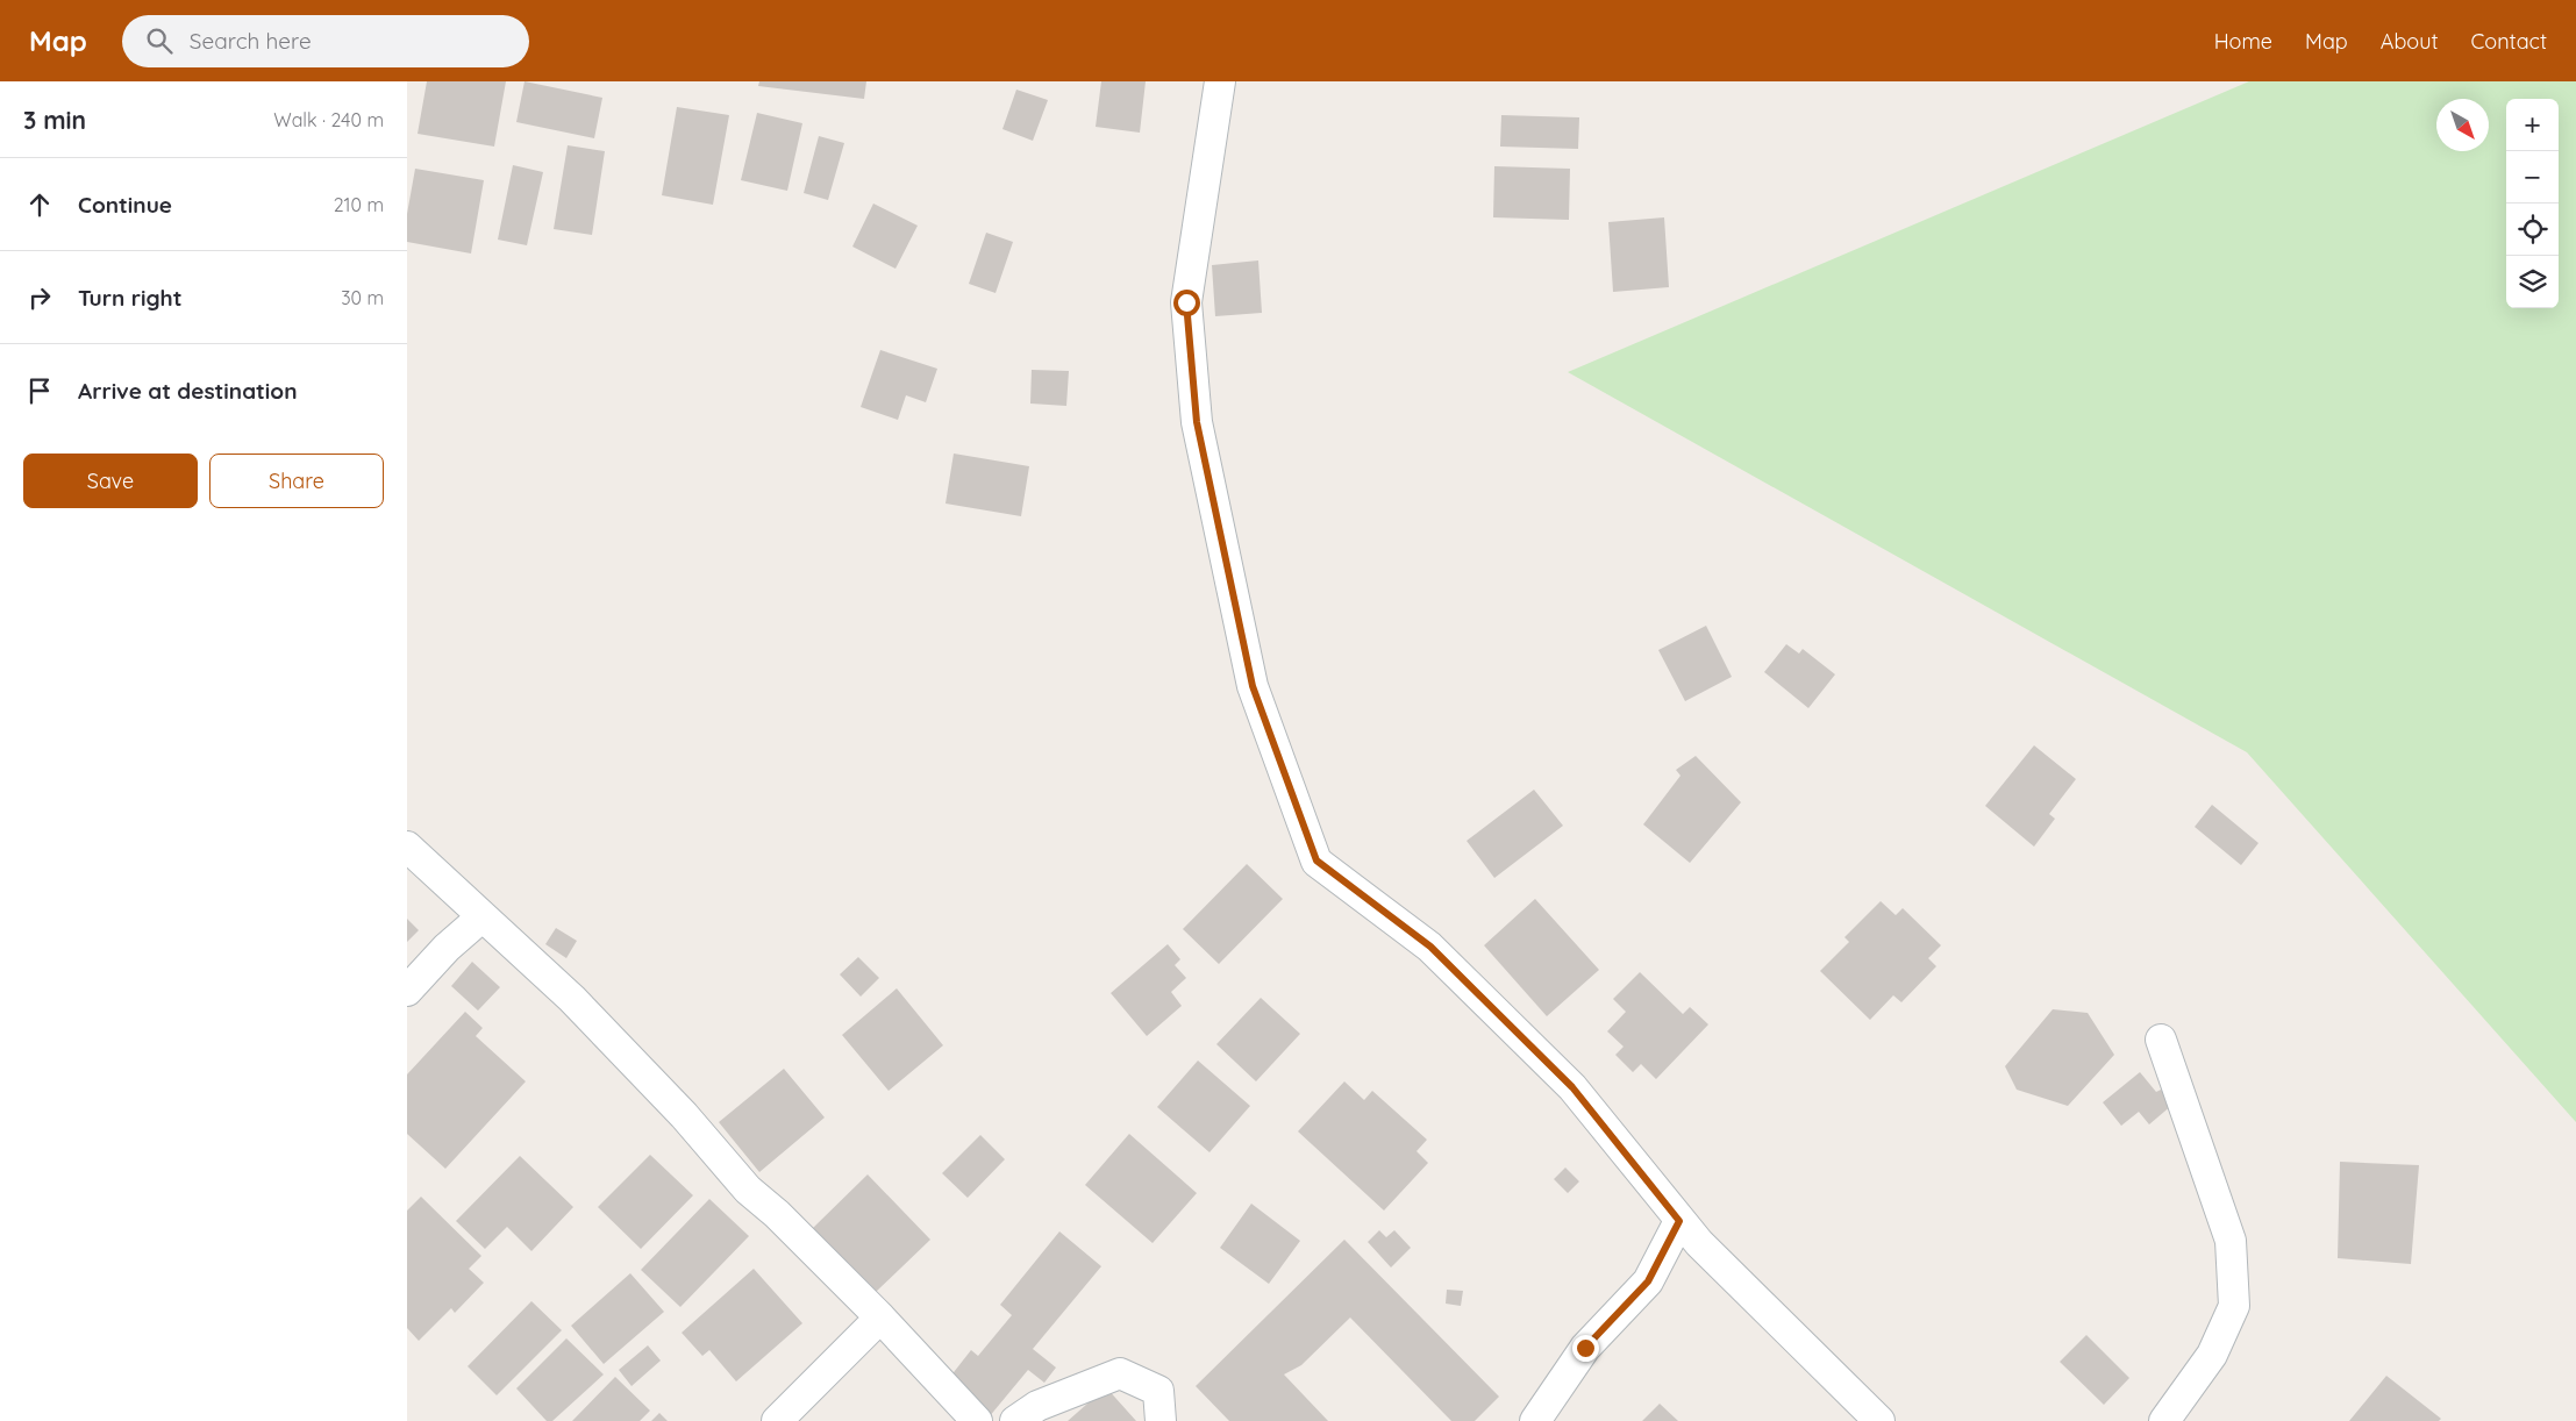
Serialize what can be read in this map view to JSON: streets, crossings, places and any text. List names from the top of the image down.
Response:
{
  "north": "bottom right",
  "page": {
    "header": "Map",
    "search": "Search here",
    "nav": [
      "Home",
      "Map",
      "About",
      "Contact"
    ],
    "heading": ["3 min", "Walk · 240 m"],
    "map_buttons": ["+", "−"],
    "list": [
      ["Continue", "210 m"],
      ["Turn right", "30 m"],
      "Arrive at destination"
    ],
    "buttons": ["Save", "Share"]
  }
}
